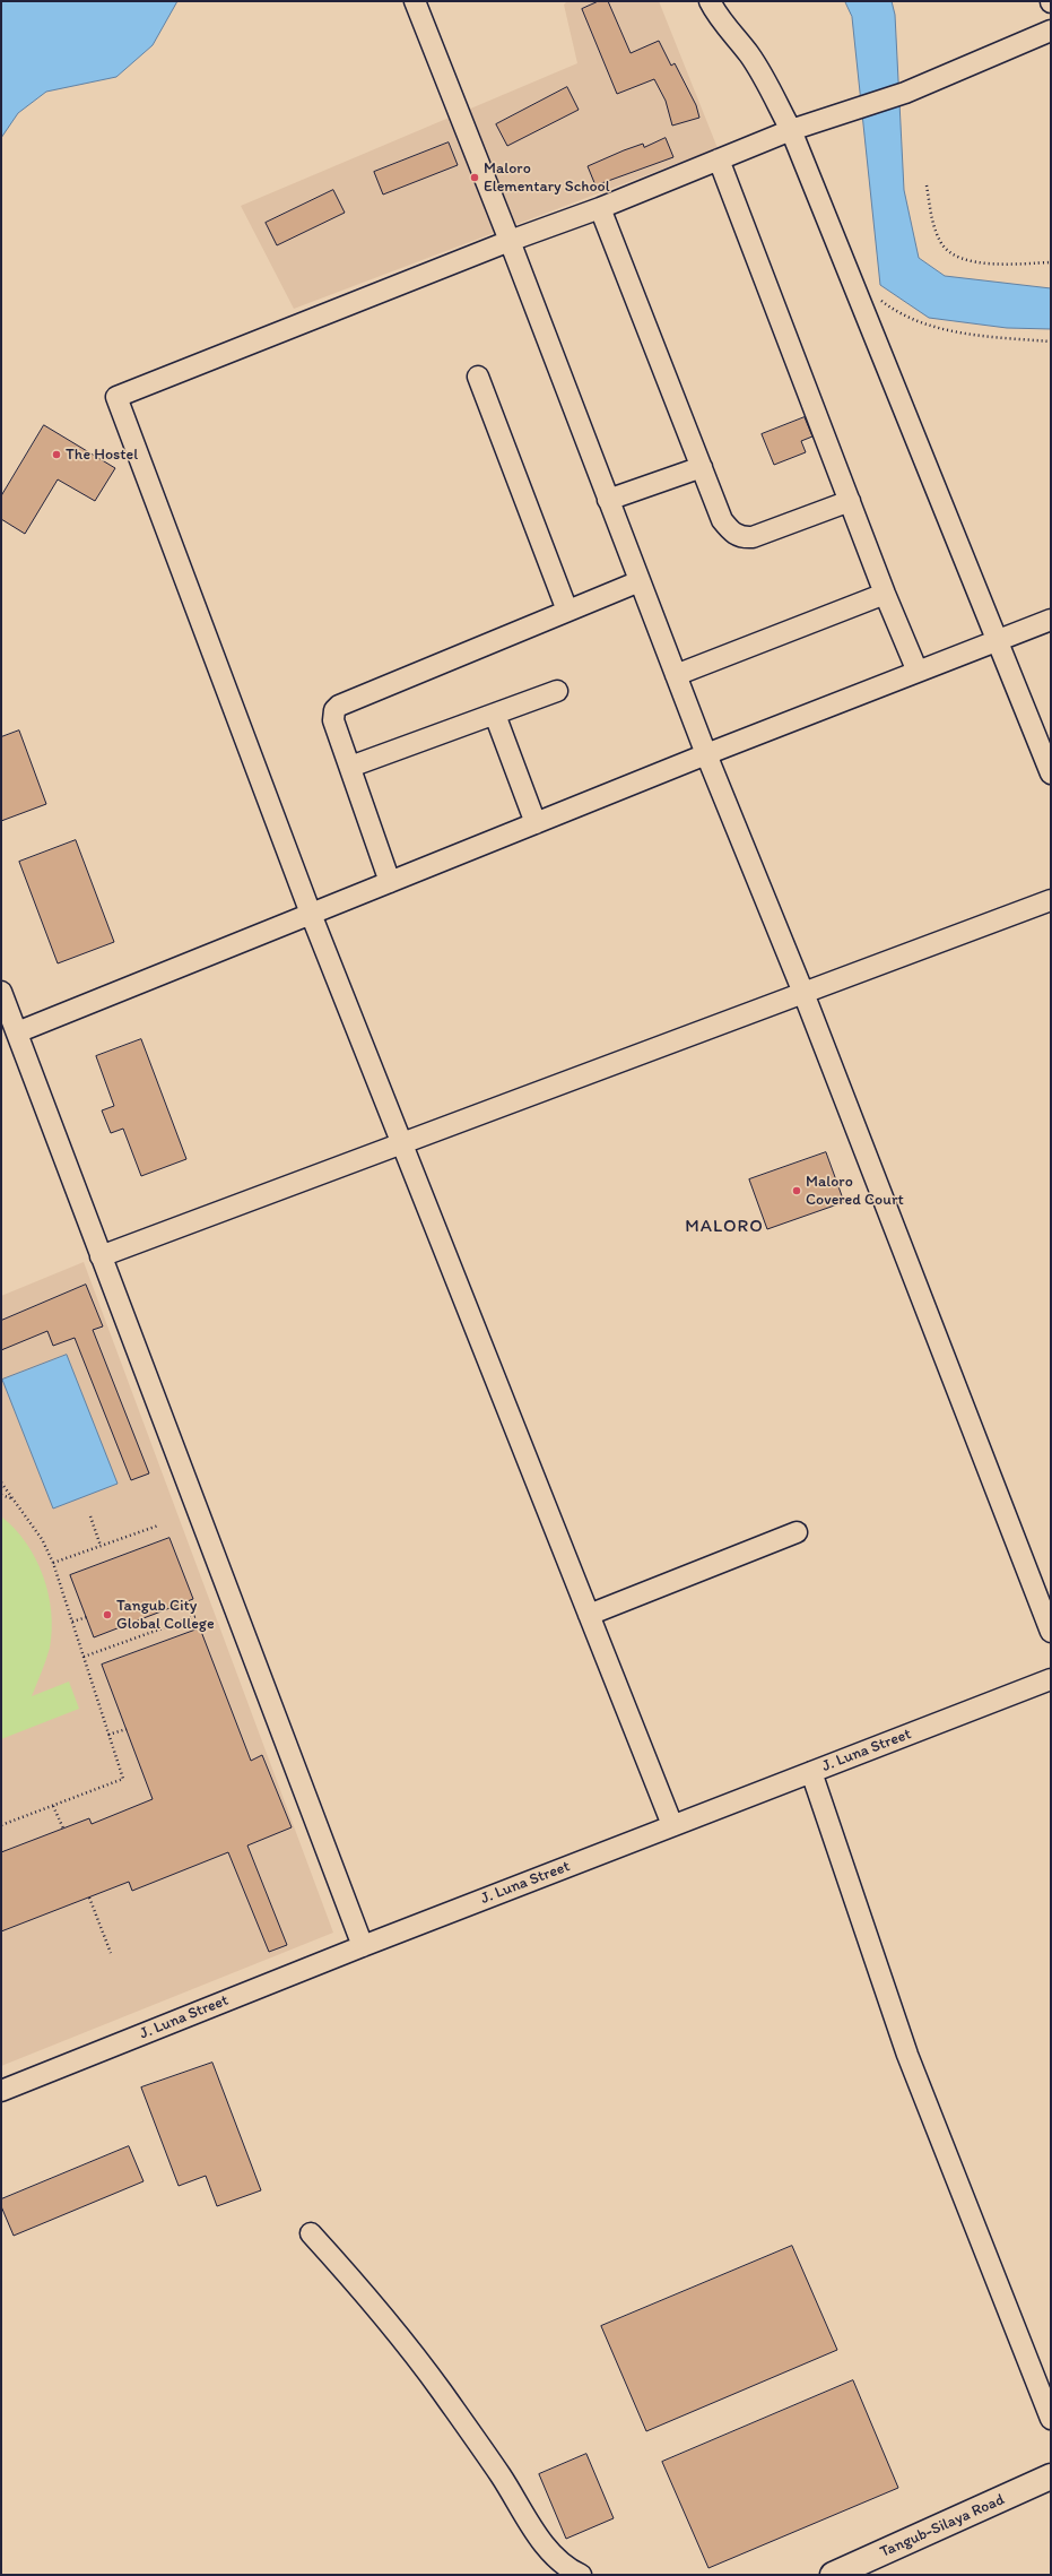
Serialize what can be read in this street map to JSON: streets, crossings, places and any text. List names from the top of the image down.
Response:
{
  "streets": {
    "main road": ["Tangub-Silaya Road"],
    "street": ["J. Luna Street"]
  },
  "districts": ["MALORO"],
  "places": [
    "Maloro Elementary School",
    "The Hostel",
    "Maloro Covered Court",
    "Tangub City Global College"
  ]
}
